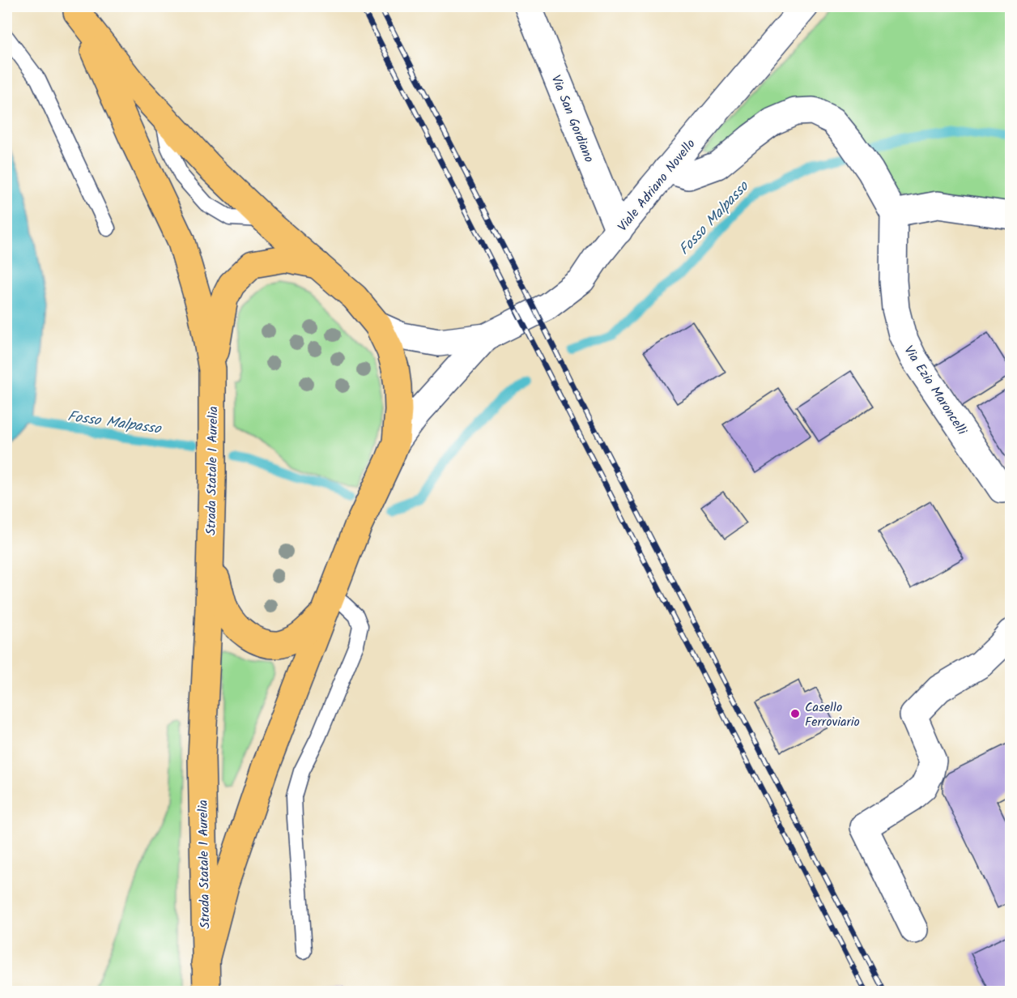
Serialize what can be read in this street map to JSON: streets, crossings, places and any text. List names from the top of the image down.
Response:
{
  "streets": {
    "main road": ["Strada Statale 1 Aurelia"],
    "street": ["Via San Gordiano", "Viale Adriano Novello", "Via Ezio Maroncelli"]
  },
  "crossings": [
    ["Via San Gordiano", "Viale Adriano Novello"],
    ["Viale Adriano Novello", "Via Ezio Maroncelli"],
    ["Viale Adriano Novello", "Strada Statale 1 Aurelia"]
  ],
  "water": ["Fosso Malpasso"],
  "places": ["Casello Ferroviario"]
}
